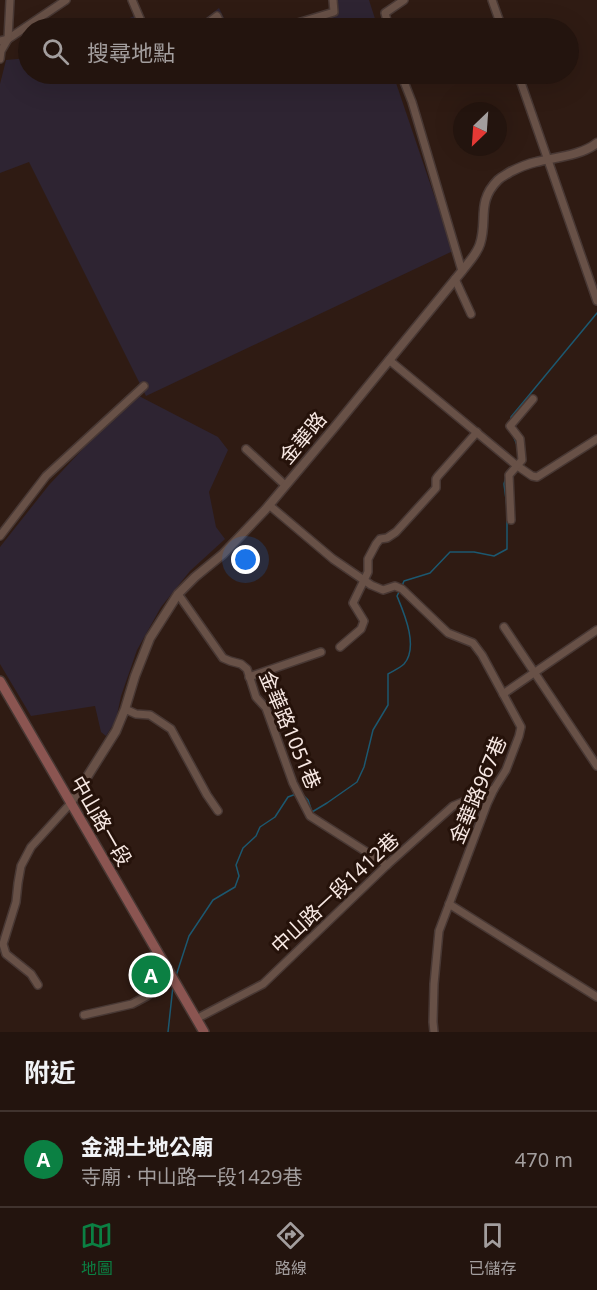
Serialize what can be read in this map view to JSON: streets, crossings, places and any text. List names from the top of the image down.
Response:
{
  "streets": {
    "main road": ["中山路一段"],
    "street": [
      "金華路",
      "金華路1051巷",
      "金華路967巷",
      "中山路一段1412巷"
    ]
  },
  "crossings": [
    ["金華路", "金華路1051巷"],
    ["金華路", "金華路967巷"],
    ["金華路", "中山路一段"],
    ["金華路1051巷", "中山路一段1412巷"],
    ["金華路967巷", "中山路一段1412巷"],
    ["中山路一段", "中山路一段1412巷"]
  ],
  "north": "bottom left",
  "page": {
    "search": "搜尋地點",
    "pins": "A",
    "heading": "附近",
    "list": [
      {
        "mark": "A",
        "name": "金湖土地公廟",
        "note": "寺廟 · 中山路一段1429巷",
        "value": "470 m"
      }
    ],
    "nav": ["地圖", "路線", "已儲存"]
  }
}
